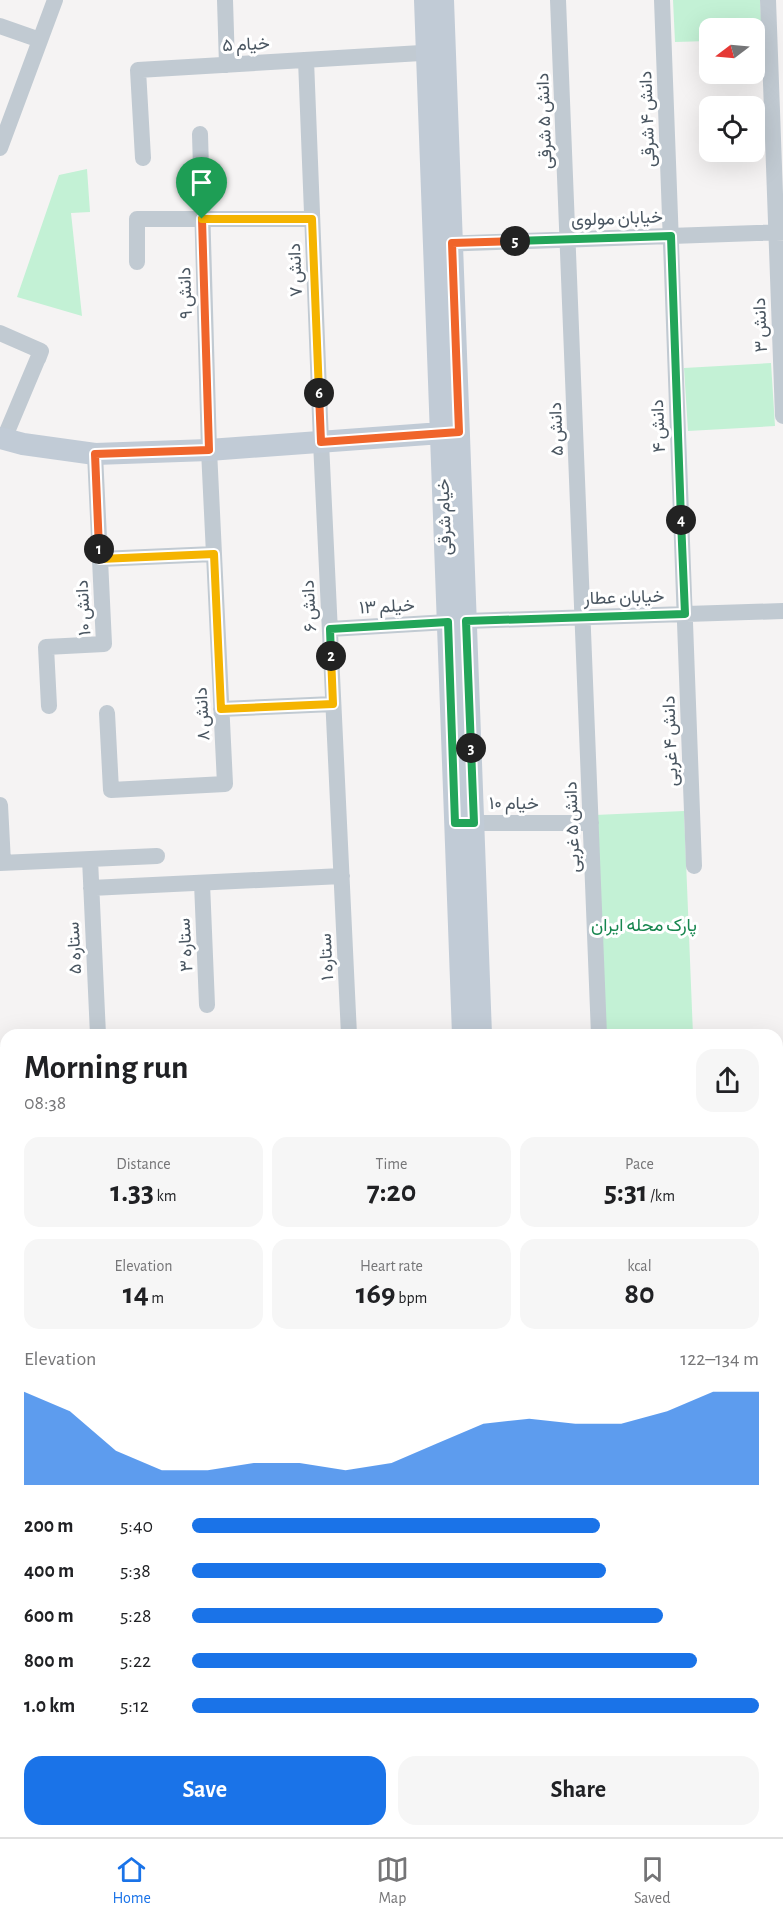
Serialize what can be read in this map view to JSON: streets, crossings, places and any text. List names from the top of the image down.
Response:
{
  "streets": {
    "street": [
      "خیام ۵",
      "دانش ۴ شرقی",
      "دانش ۵ شرقی",
      "خیابان مولوی",
      "دانش ۷",
      "دانش ۹",
      "دانش ۳",
      "دانش ۴",
      "دانش ۵",
      "خیام شرقی",
      "خیابان عطار",
      "دانش ۶",
      "خیلم ۱۳",
      "دانش ۱۰",
      "دانش ۸",
      "دانش ۴ غربی",
      "خیام ۱۰",
      "دانش ۵ غربی",
      "ستاره ۳",
      "ستاره ۵",
      "ستاره ۱"
    ]
  },
  "crossings": [
    ["خیام ۵", "دانش ۷"],
    ["خیام ۵", "خیام شرقی"],
    ["دانش ۴ شرقی", "خیابان مولوی"],
    ["دانش ۴ شرقی", "دانش ۴"],
    ["دانش ۵ شرقی", "خیابان مولوی"],
    ["دانش ۵ شرقی", "دانش ۵"],
    ["خیابان مولوی", "دانش ۳"],
    ["خیابان مولوی", "دانش ۴"],
    ["خیابان مولوی", "دانش ۵"],
    ["خیابان مولوی", "خیام شرقی"],
    ["دانش ۷", "دانش ۶"],
    ["دانش ۹", "دانش ۸"],
    ["دانش ۴", "خیابان عطار"],
    ["دانش ۴", "دانش ۴ غربی"],
    ["دانش ۵", "خیابان عطار"],
    ["دانش ۵", "دانش ۵ غربی"],
    ["خیام شرقی", "خیابان عطار"],
    ["خیام شرقی", "خیلم ۱۳"],
    ["خیام شرقی", "خیام ۱۰"],
    ["خیابان عطار", "خیلم ۱۳"],
    ["خیابان عطار", "دانش ۴ غربی"],
    ["خیابان عطار", "دانش ۵ غربی"],
    ["دانش ۶", "خیلم ۱۳"],
    ["دانش ۶", "ستاره ۱"],
    ["خیام ۱۰", "دانش ۵ غربی"]
  ],
  "parks": ["پارک محله ایران"],
  "north": "left",
  "page": {
    "pins": [
      "5",
      "6",
      "4",
      "1",
      "2",
      "3"
    ],
    "heading": ["Morning run", "08:38"],
    "stats": [
      ["Distance", "1.33 km"],
      ["Time", "7:20"],
      ["Pace", "5:31 /km"],
      ["Elevation", "14 m"],
      ["Heart rate", "169 bpm"],
      ["kcal", "80"]
    ],
    "chart": ["Elevation", "122–134 m"],
    "list": [
      {
        "name": "200 m",
        "note": "5:40"
      },
      {
        "name": "400 m",
        "note": "5:38"
      },
      {
        "name": "600 m",
        "note": "5:28"
      },
      {
        "name": "800 m",
        "note": "5:22"
      },
      {
        "name": "1.0 km",
        "note": "5:12"
      }
    ],
    "buttons": ["Save", "Share"],
    "tabs": ["Home", "Map", "Saved"]
  }
}
